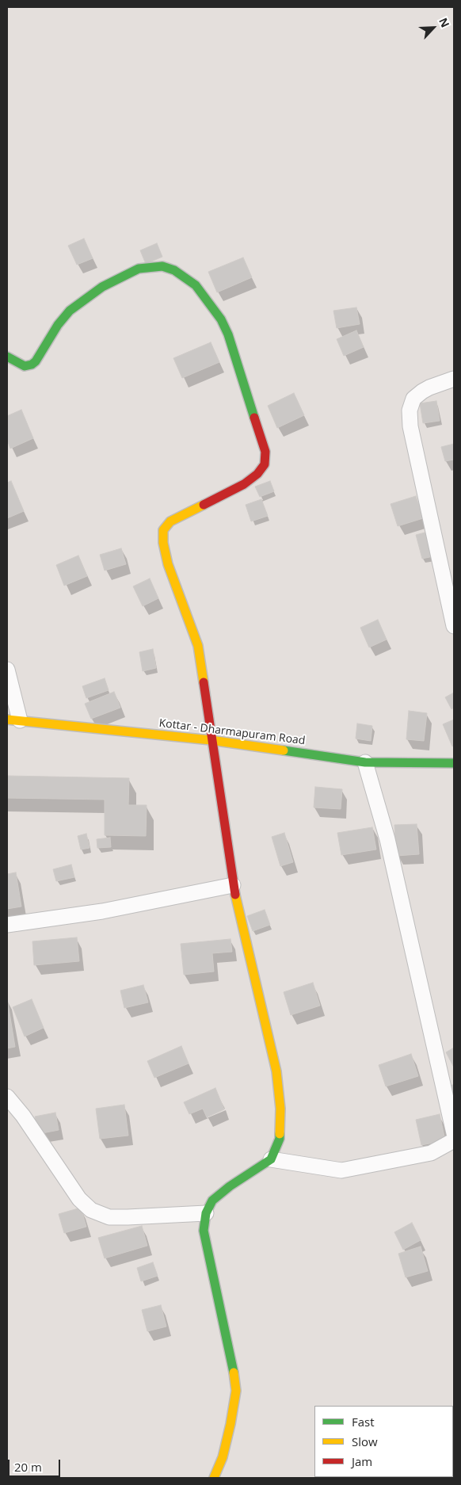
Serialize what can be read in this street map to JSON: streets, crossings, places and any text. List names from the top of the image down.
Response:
{
  "streets": {
    "street": ["Kottar - Dharmapuram Road"]
  },
  "legend": ["Fast", "Slow", "Jam"],
  "scale_bar": "20 m",
  "north": "top right"
}
